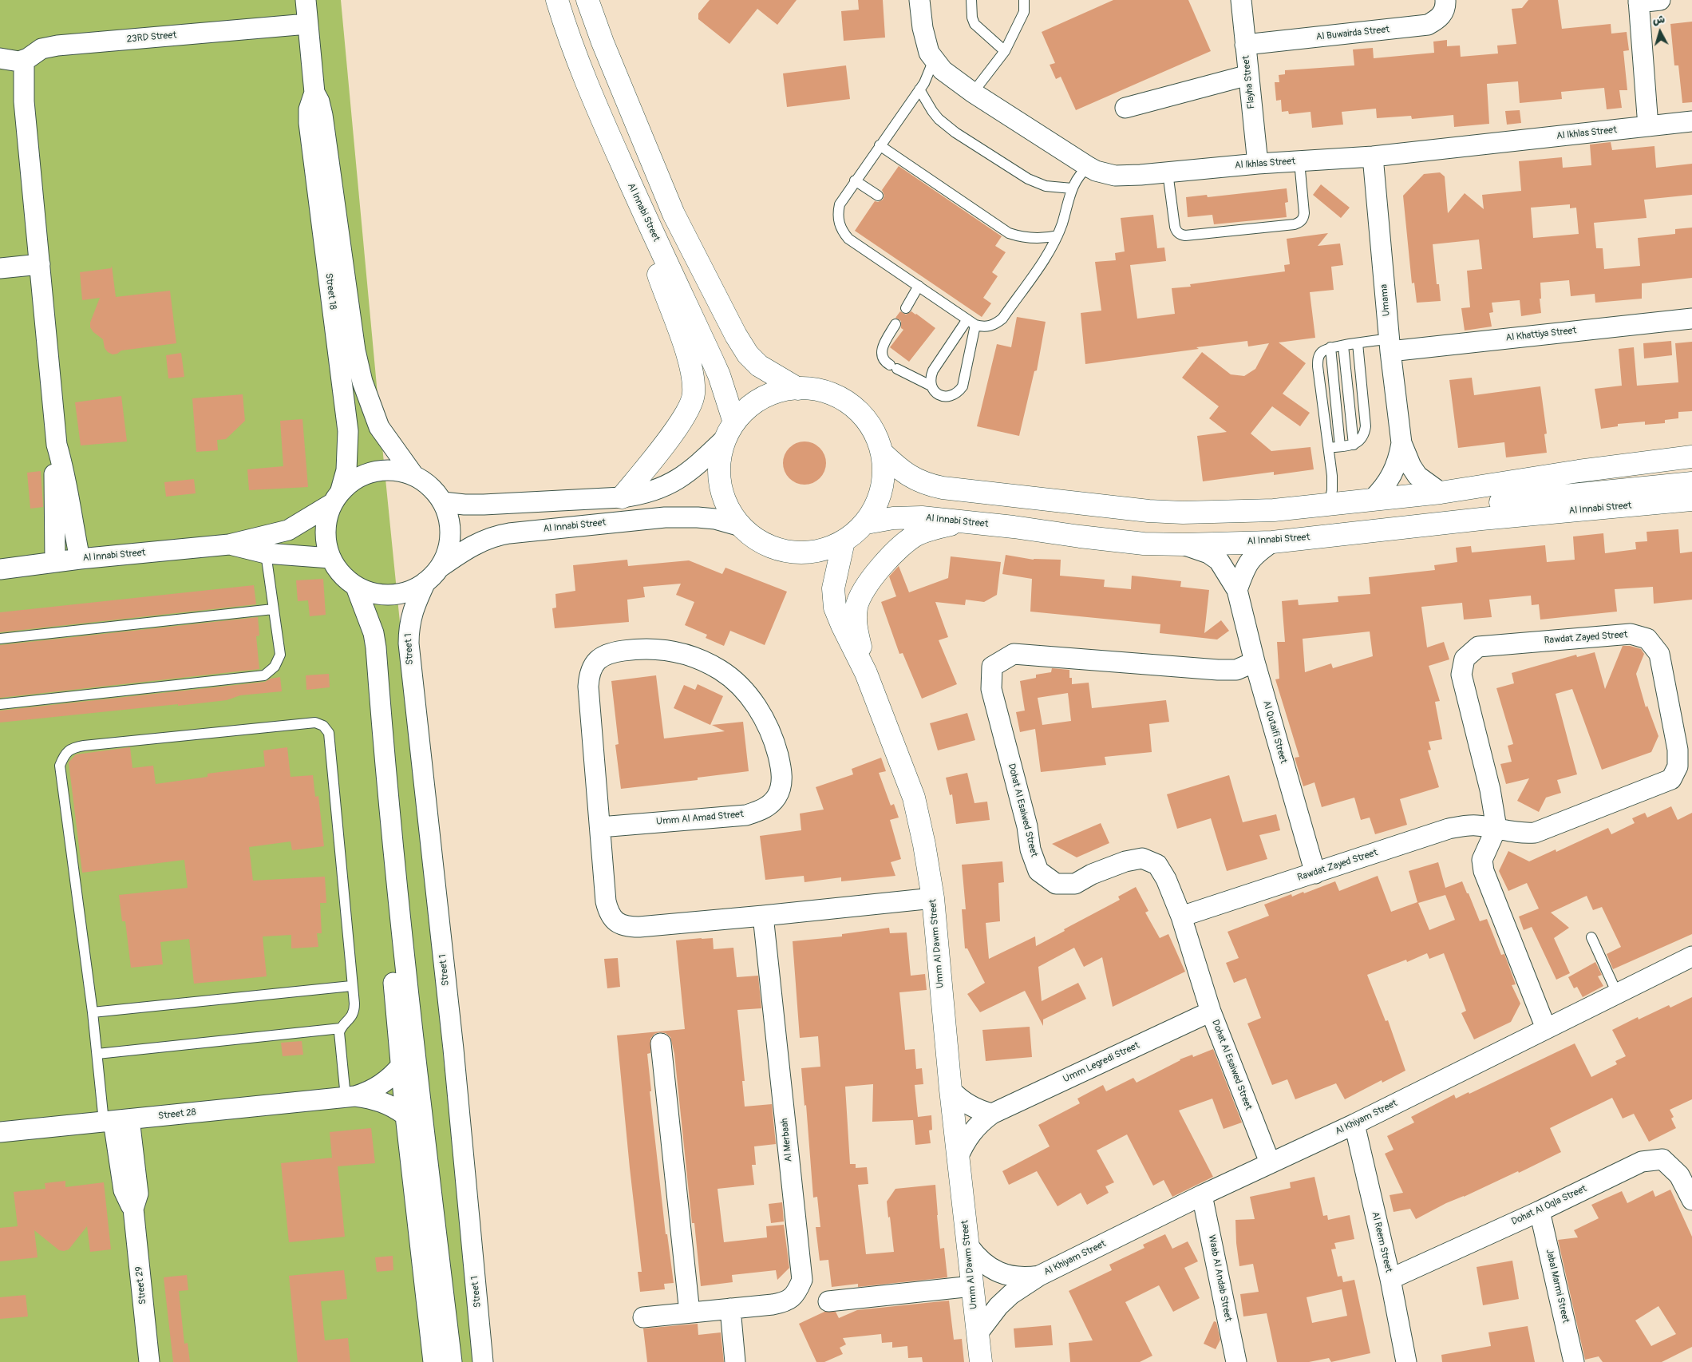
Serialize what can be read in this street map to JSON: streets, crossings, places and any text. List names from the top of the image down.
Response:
{
  "streets": {
    "street": [
      "Al Buwairda Street",
      "23RD Street",
      "Flayha Street",
      "Al Ikhlas Street",
      "Al Innabi Street",
      "Street 18",
      "Umama",
      "Al Khattiya Street",
      "Rawdat Zayed Street",
      "Street 1",
      "Al Qutaifi Street",
      "Dohat Al Esaiwed Street",
      "Umm Al Amad Street",
      "Umm Al Dawm Street",
      "Umm Legredi Street",
      "Street 28",
      "Al Khiyam Street",
      "Al Merbaah",
      "Dohat Al Oqla Street",
      "Al Reem Street",
      "Waab Al Andab Street",
      "Street 29",
      "Jabal Marmi Street"
    ]
  },
  "crossings": [
    ["Al Buwairda Street", "Flayha Street"],
    ["23RD Street", "Street 18"],
    ["Flayha Street", "Al Ikhlas Street"],
    ["Al Ikhlas Street", "Umama"],
    ["Al Innabi Street", "Street 18"],
    ["Al Innabi Street", "Street 1"],
    ["Al Innabi Street", "Al Qutaifi Street"],
    ["Street 18", "Street 1"],
    ["Umama", "Al Khattiya Street"],
    ["Rawdat Zayed Street", "Al Qutaifi Street"],
    ["Rawdat Zayed Street", "Dohat Al Esaiwed Street"],
    ["Al Qutaifi Street", "Dohat Al Esaiwed Street"],
    ["Dohat Al Esaiwed Street", "Umm Legredi Street"],
    ["Dohat Al Esaiwed Street", "Al Khiyam Street"],
    ["Umm Al Amad Street", "Umm Al Dawm Street"],
    ["Umm Al Amad Street", "Al Merbaah"],
    ["Umm Al Dawm Street", "Umm Legredi Street"],
    ["Umm Al Dawm Street", "Al Khiyam Street"],
    ["Street 28", "Street 29"],
    ["Al Khiyam Street", "Al Reem Street"],
    ["Al Khiyam Street", "Waab Al Andab Street"],
    ["Dohat Al Oqla Street", "Al Reem Street"],
    ["Dohat Al Oqla Street", "Jabal Marmi Street"]
  ],
  "north": "top"
}
